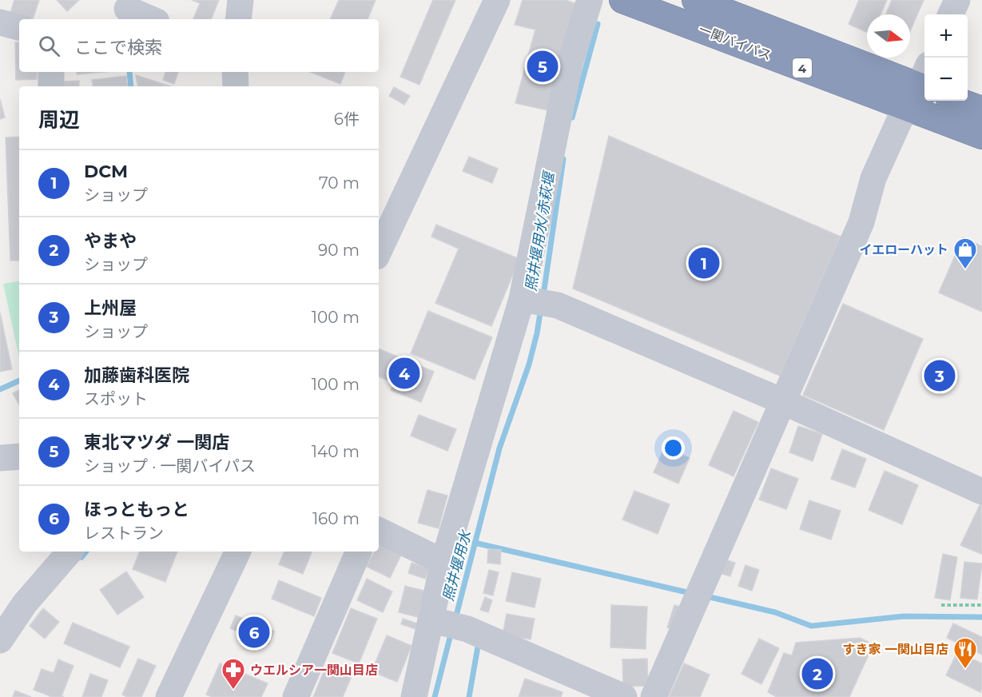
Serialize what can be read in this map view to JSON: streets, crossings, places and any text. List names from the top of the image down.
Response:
{
  "streets": {
    "highway": ["一関バイパス", "4"]
  },
  "water": ["照井堰用水/赤萩堰", "照井堰用水"],
  "places": {
    "shop": ["イエローハット"],
    "restaurant": ["すき家 一関山目店"],
    "pharmacy": ["ウエルシア一関山目店"]
  },
  "north": "right",
  "page": {
    "map_buttons": ["+", "−"],
    "search": "ここで検索",
    "pins": [
      "5",
      "1",
      "4",
      "3",
      "6",
      "2"
    ],
    "heading": ["周辺", "6件"],
    "list": [
      {
        "mark": "1",
        "name": "DCM",
        "note": "ショップ",
        "value": "70 m"
      },
      {
        "mark": "2",
        "name": "やまや",
        "note": "ショップ",
        "value": "90 m"
      },
      {
        "mark": "3",
        "name": "上州屋",
        "note": "ショップ",
        "value": "100 m"
      },
      {
        "mark": "4",
        "name": "加藤歯科医院",
        "note": "スポット",
        "value": "100 m"
      },
      {
        "mark": "5",
        "name": "東北マツダ 一関店",
        "note": "ショップ · 一関バイパス",
        "value": "140 m"
      },
      {
        "mark": "6",
        "name": "ほっともっと",
        "note": "レストラン",
        "value": "160 m"
      }
    ]
  }
}
